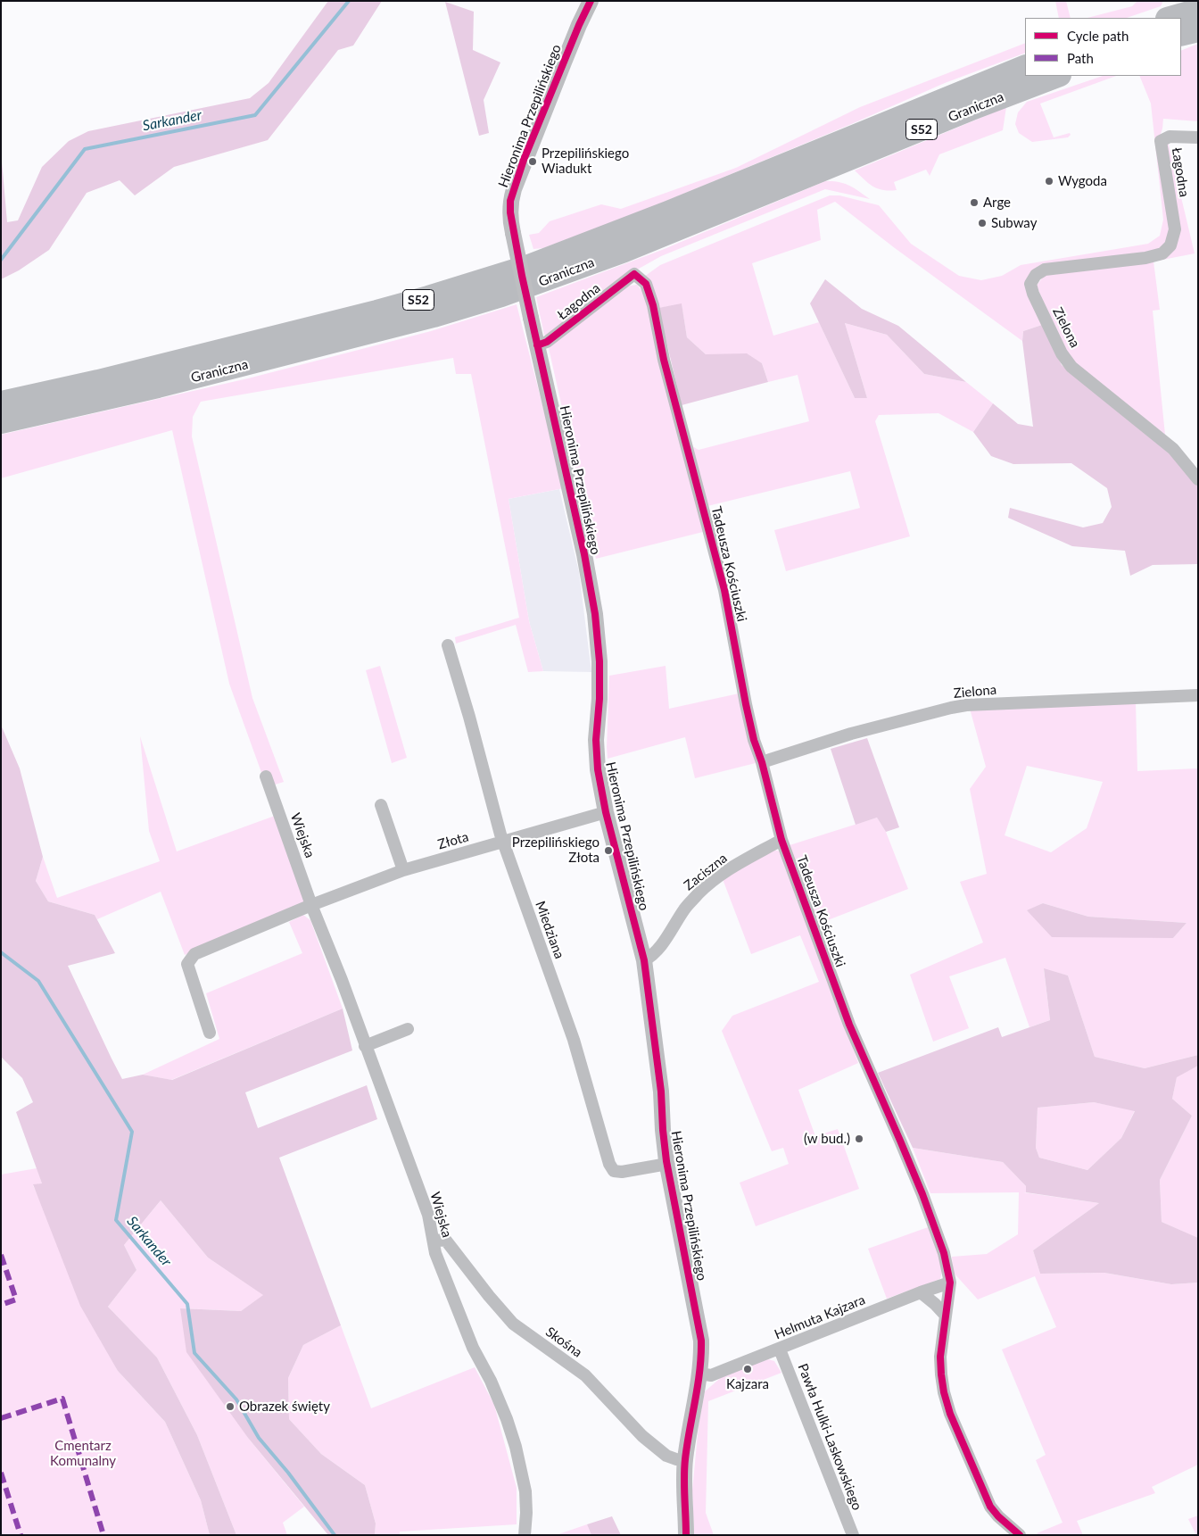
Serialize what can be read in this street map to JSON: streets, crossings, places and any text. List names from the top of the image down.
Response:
{
  "streets": {
    "highway": ["Graniczna", "S52"],
    "street": [
      "Hieronima Przepilińskiego",
      "Łagodna",
      "Zielona",
      "Tadeusza Kościuszki",
      "Wiejska",
      "Złota",
      "Zaciszna",
      "Miedziana",
      "Helmuta Kajzara",
      "Skośna",
      "Pawła Hulki-Laskowskiego"
    ]
  },
  "crossings": [
    ["Hieronima Przepilińskiego", "Łagodna"],
    ["Hieronima Przepilińskiego", "Złota"],
    ["Hieronima Przepilińskiego", "Zaciszna"],
    ["Hieronima Przepilińskiego", "Miedziana"],
    ["Hieronima Przepilińskiego", "Helmuta Kajzara"],
    ["Hieronima Przepilińskiego", "Skośna"],
    ["Łagodna", "Zielona"],
    ["Łagodna", "Tadeusza Kościuszki"],
    ["Zielona", "Tadeusza Kościuszki"],
    ["Tadeusza Kościuszki", "Zaciszna"],
    ["Tadeusza Kościuszki", "Helmuta Kajzara"],
    ["Wiejska", "Złota"],
    ["Wiejska", "Skośna"],
    ["Złota", "Miedziana"],
    ["Helmuta Kajzara", "Pawła Hulki-Laskowskiego"]
  ],
  "water": ["Sarkander"],
  "parks": ["Cmentarz Komunalny"],
  "places": [
    "Przepilińskiego Wiadukt",
    "Wygoda",
    "Arge",
    "Subway",
    "Przepilińskiego Złota",
    "(w bud.)",
    "Kajzara",
    "Obrazek święty"
  ],
  "legend": ["Cycle path", "Path"]
}
